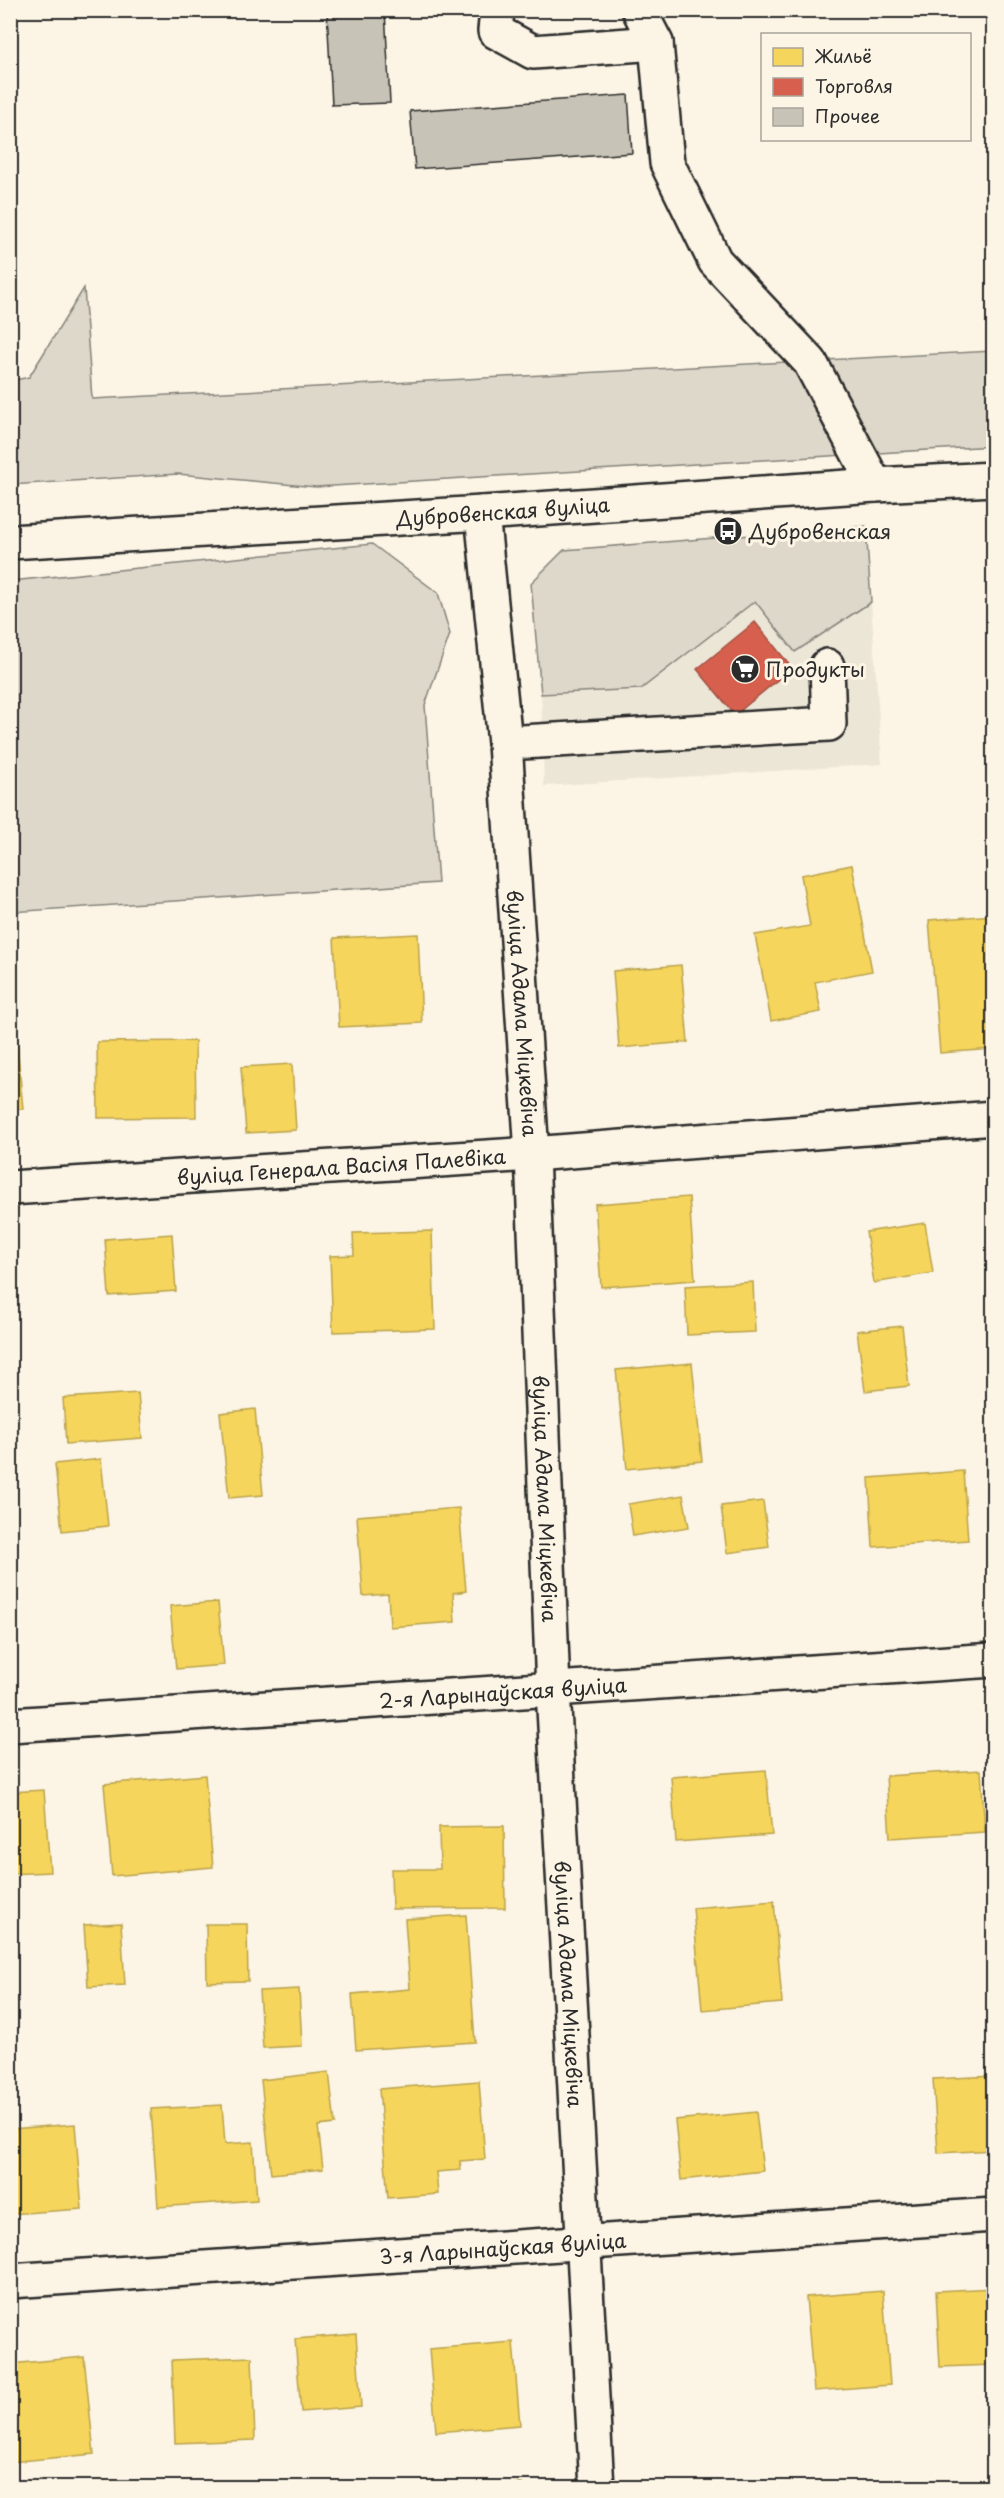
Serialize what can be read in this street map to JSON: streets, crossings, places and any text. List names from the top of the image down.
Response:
{
  "streets": {
    "street": [
      "Дубровенская вуліца",
      "вуліца Адама Міцкевіча",
      "вуліца Генерала Васіля Палевіка",
      "2-я Ларынаўская вуліца",
      "3-я Ларынаўская вуліца"
    ]
  },
  "crossings": [
    ["Дубровенская вуліца", "вуліца Адама Міцкевіча"],
    ["вуліца Адама Міцкевіча", "вуліца Генерала Васіля Палевіка"],
    ["вуліца Адама Міцкевіча", "2-я Ларынаўская вуліца"],
    ["вуліца Адама Міцкевіча", "3-я Ларынаўская вуліца"]
  ],
  "places": {
    "bus stop": ["Дубровенская"],
    "supermarket": ["Продукты"]
  },
  "legend": ["Жильё", "Торговля", "Прочее"]
}
